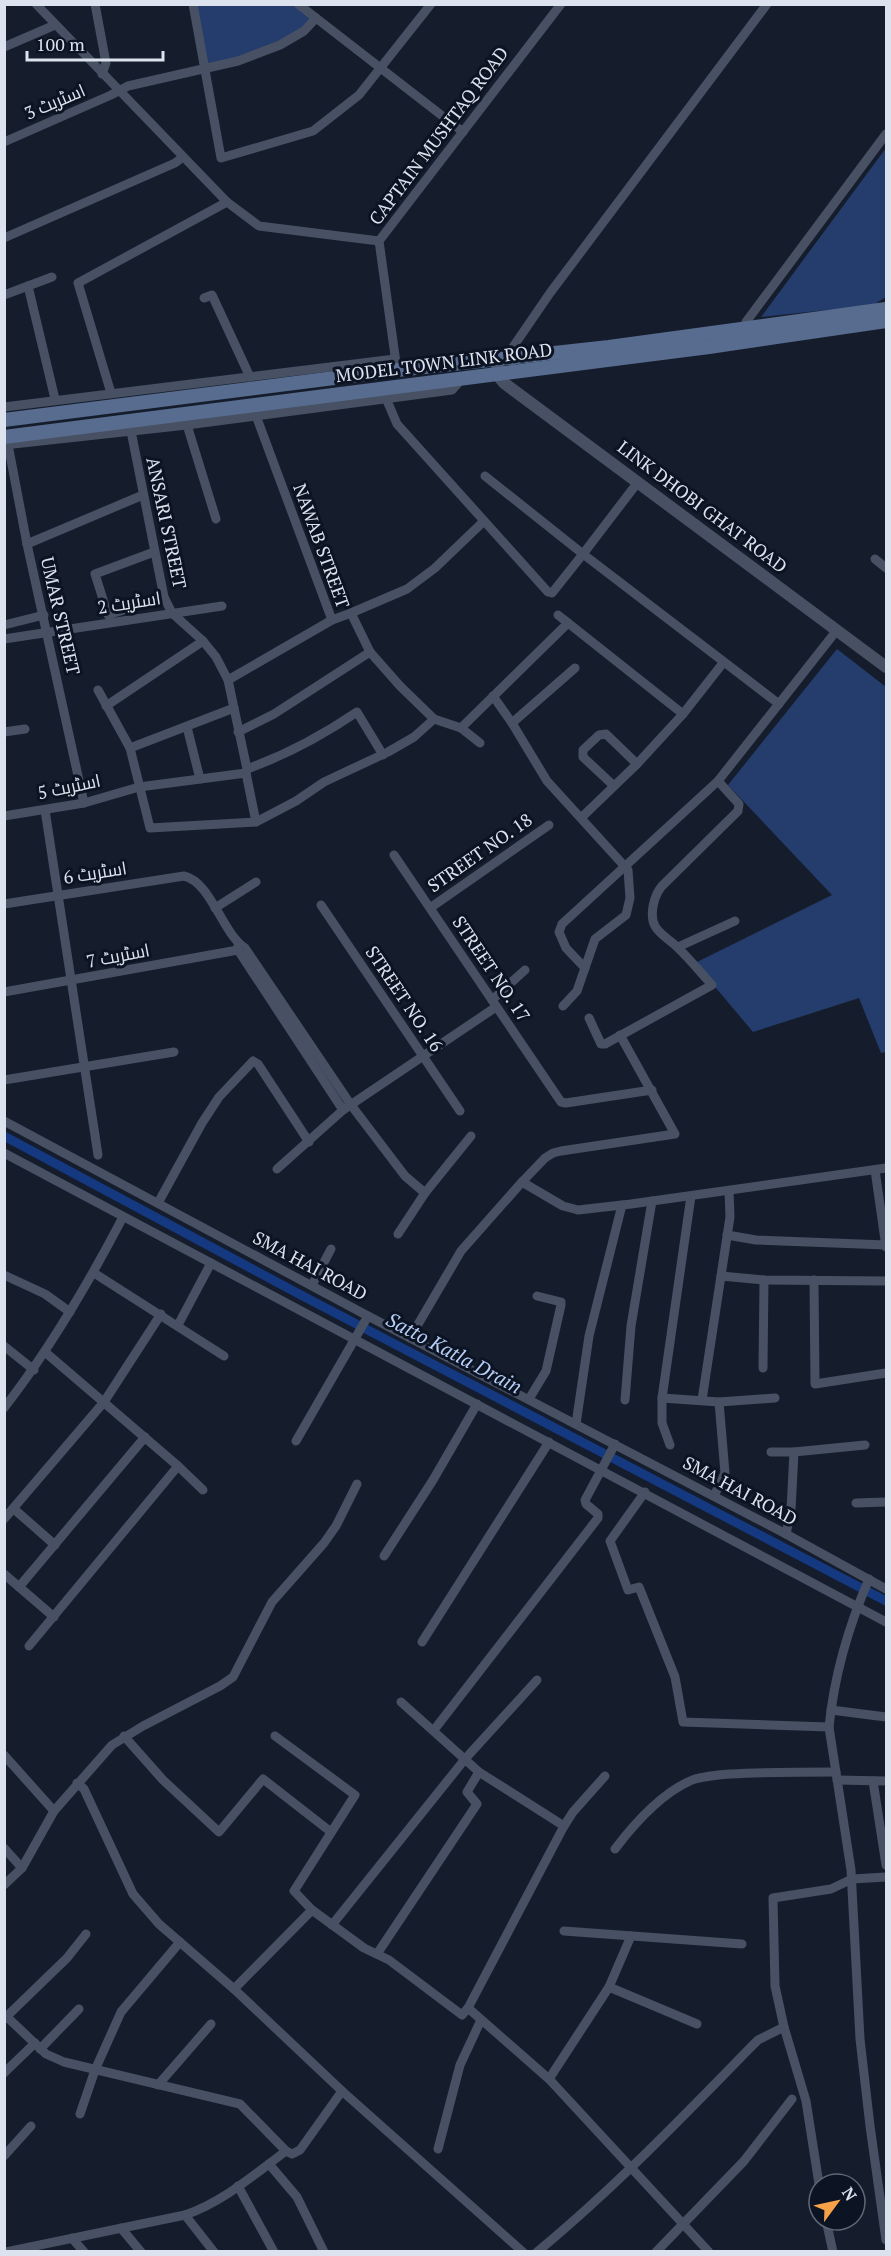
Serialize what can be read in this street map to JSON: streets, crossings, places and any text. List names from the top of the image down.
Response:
{
  "streets": {
    "main road": ["MODEL TOWN LINK ROAD"],
    "street": [
      "اسٹریٹ 3",
      "CAPTAIN MUSHTAQ ROAD",
      "LINK DHOBI GHAT ROAD",
      "ANSARI STREET",
      "NAWAB STREET",
      "اسٹریٹ 2",
      "UMAR STREET",
      "اسٹریٹ 5",
      "STREET NO. 18",
      "اسٹریٹ 6",
      "اسٹریٹ 7",
      "STREET NO. 17",
      "STREET NO. 16",
      "SMA HAI ROAD"
    ]
  },
  "crossings": [
    ["CAPTAIN MUSHTAQ ROAD", "MODEL TOWN LINK ROAD"],
    ["MODEL TOWN LINK ROAD", "LINK DHOBI GHAT ROAD"],
    ["MODEL TOWN LINK ROAD", "ANSARI STREET"],
    ["MODEL TOWN LINK ROAD", "NAWAB STREET"],
    ["MODEL TOWN LINK ROAD", "UMAR STREET"],
    ["ANSARI STREET", "NAWAB STREET"],
    ["ANSARI STREET", "اسٹریٹ 2"],
    ["ANSARI STREET", "اسٹریٹ 5"],
    ["اسٹریٹ 2", "UMAR STREET"],
    ["UMAR STREET", "اسٹریٹ 5"],
    ["STREET NO. 18", "STREET NO. 17"]
  ],
  "water": ["Satto Katla Drain"],
  "scale_bar": "100 m",
  "north": "top right"
}
